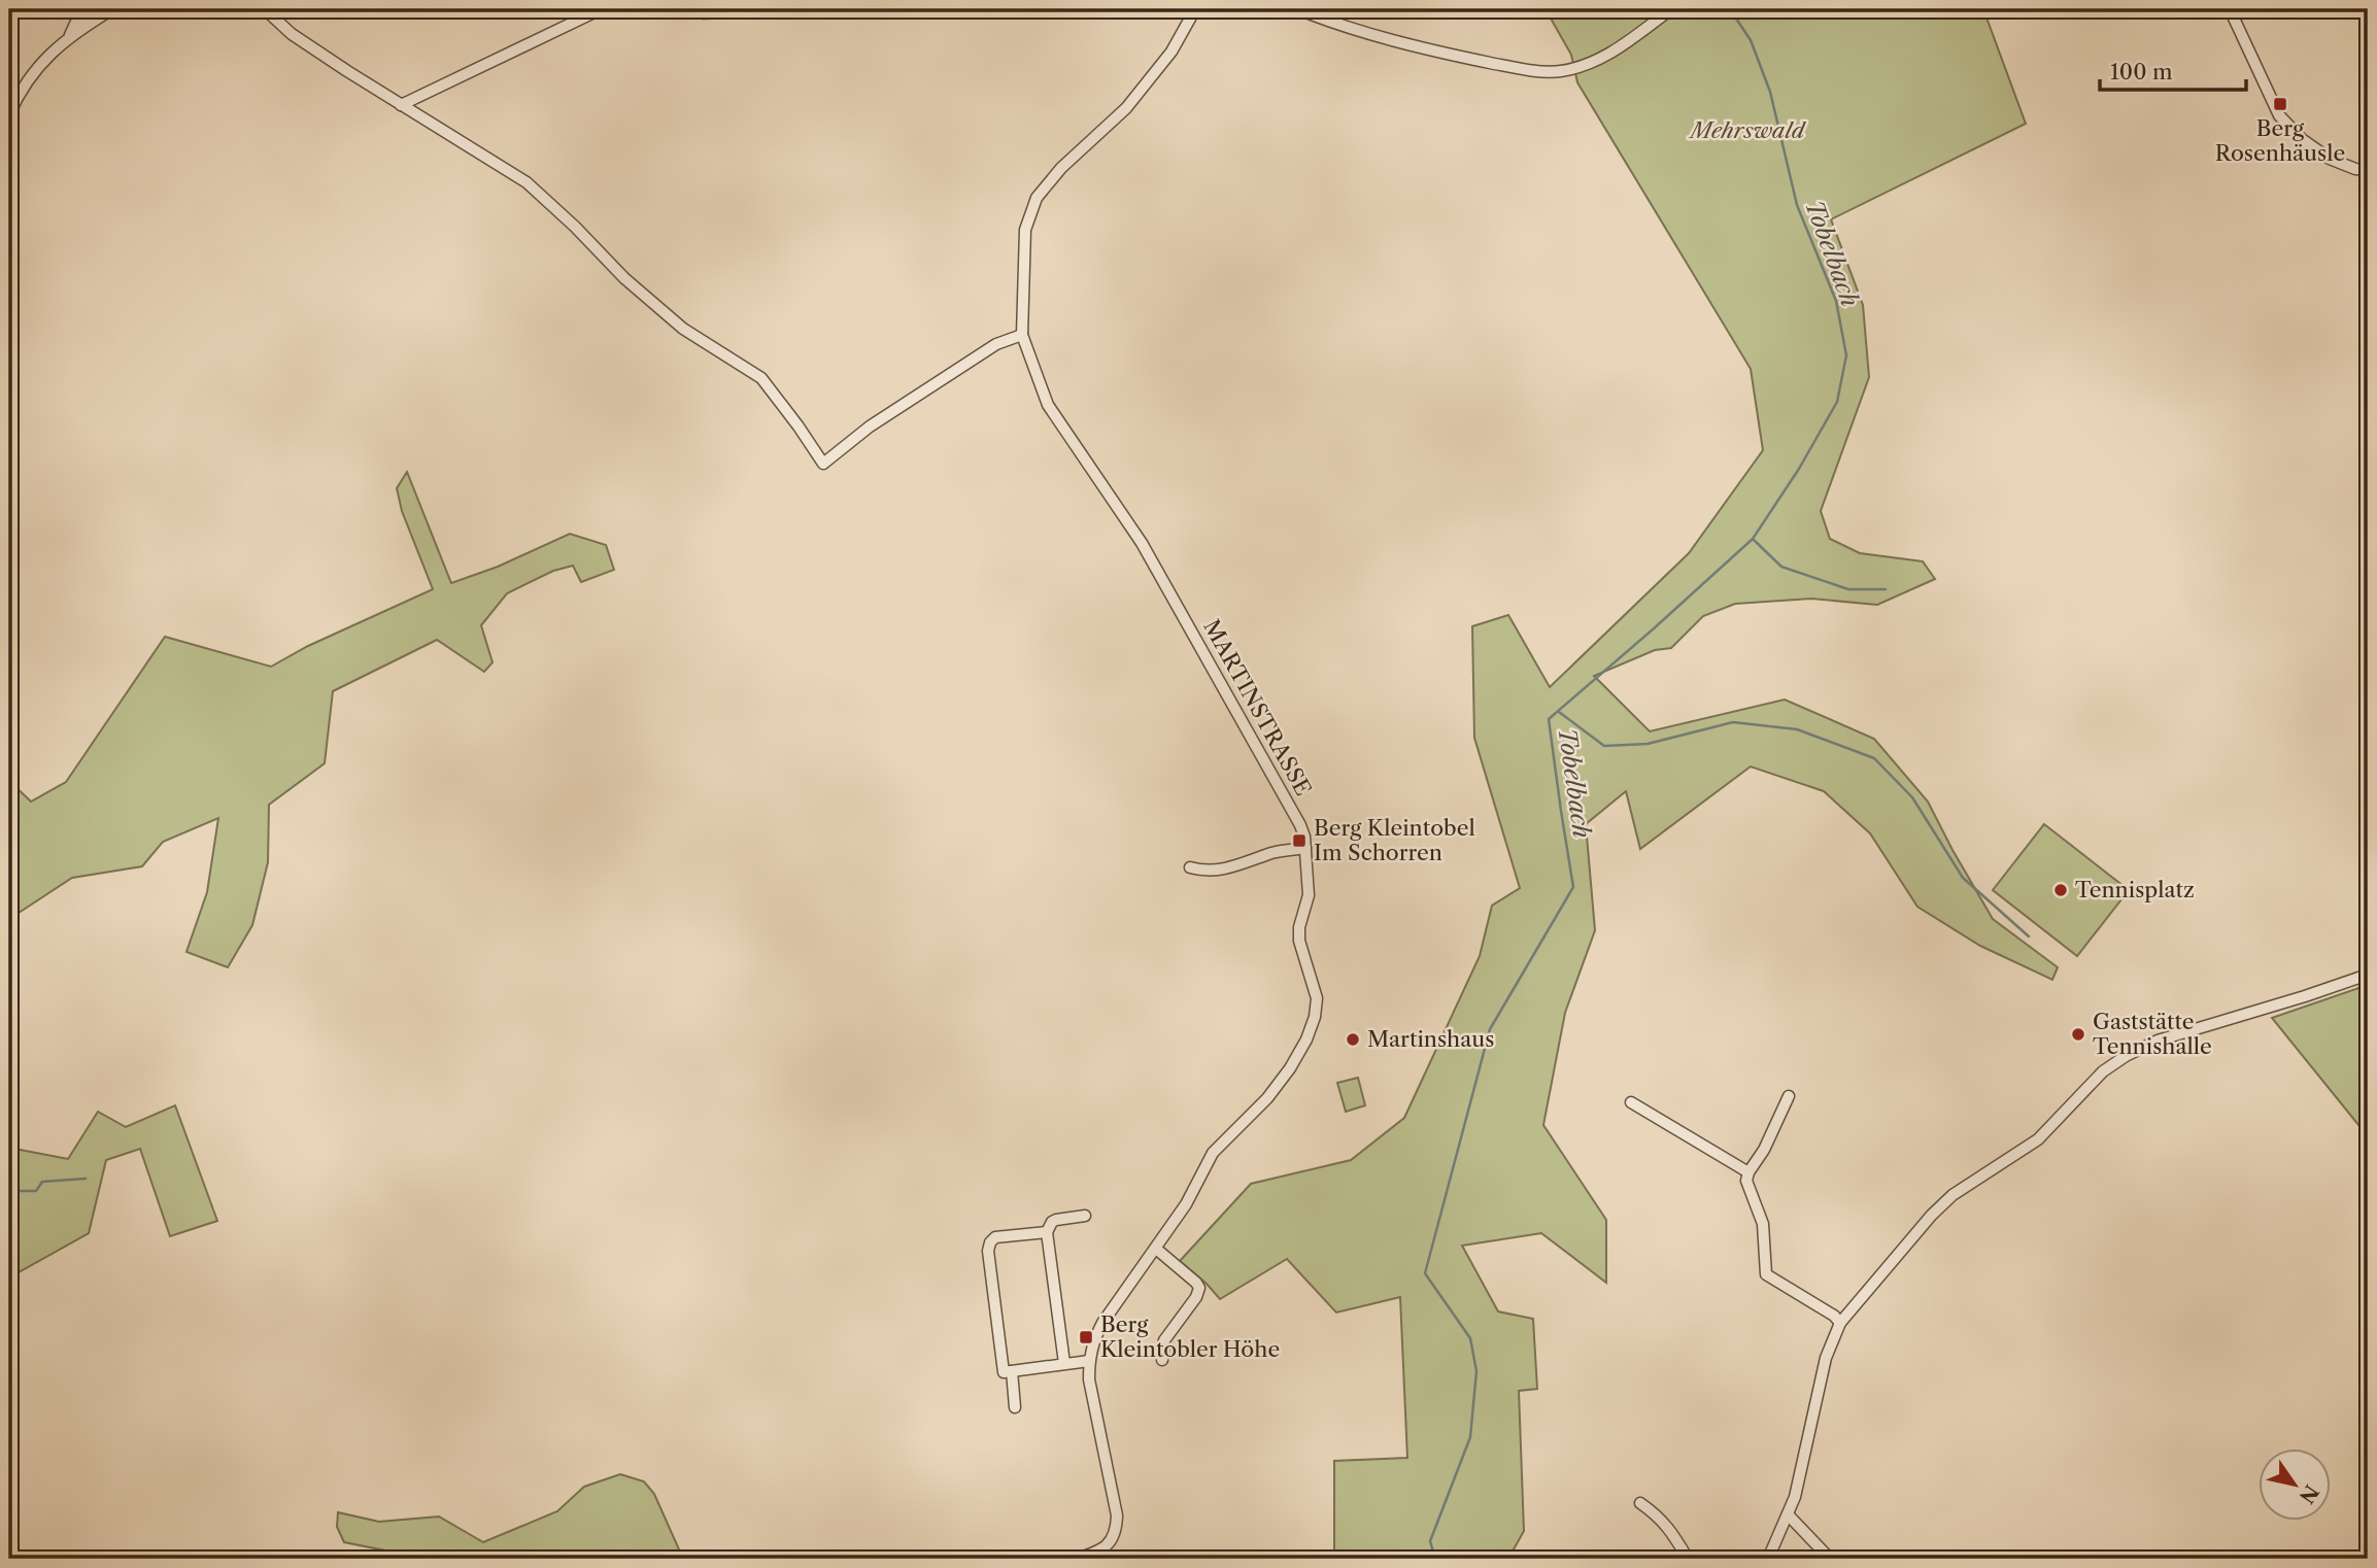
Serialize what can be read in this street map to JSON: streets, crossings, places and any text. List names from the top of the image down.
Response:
{
  "streets": {
    "street": ["MARTINSTRASSE"]
  },
  "water": ["Tobelbach"],
  "parks": ["Mehrswald"],
  "places": {
    "transit": ["Berg Rosenhäusle", "Berg Kleintobel Im Schorren", "Berg Kleintobler Höhe"],
    "other": ["Tennisplatz", "Gaststätte Tennishalle", "Martinshaus"]
  },
  "scale_bar": "100 m",
  "north": "bottom right"
}
